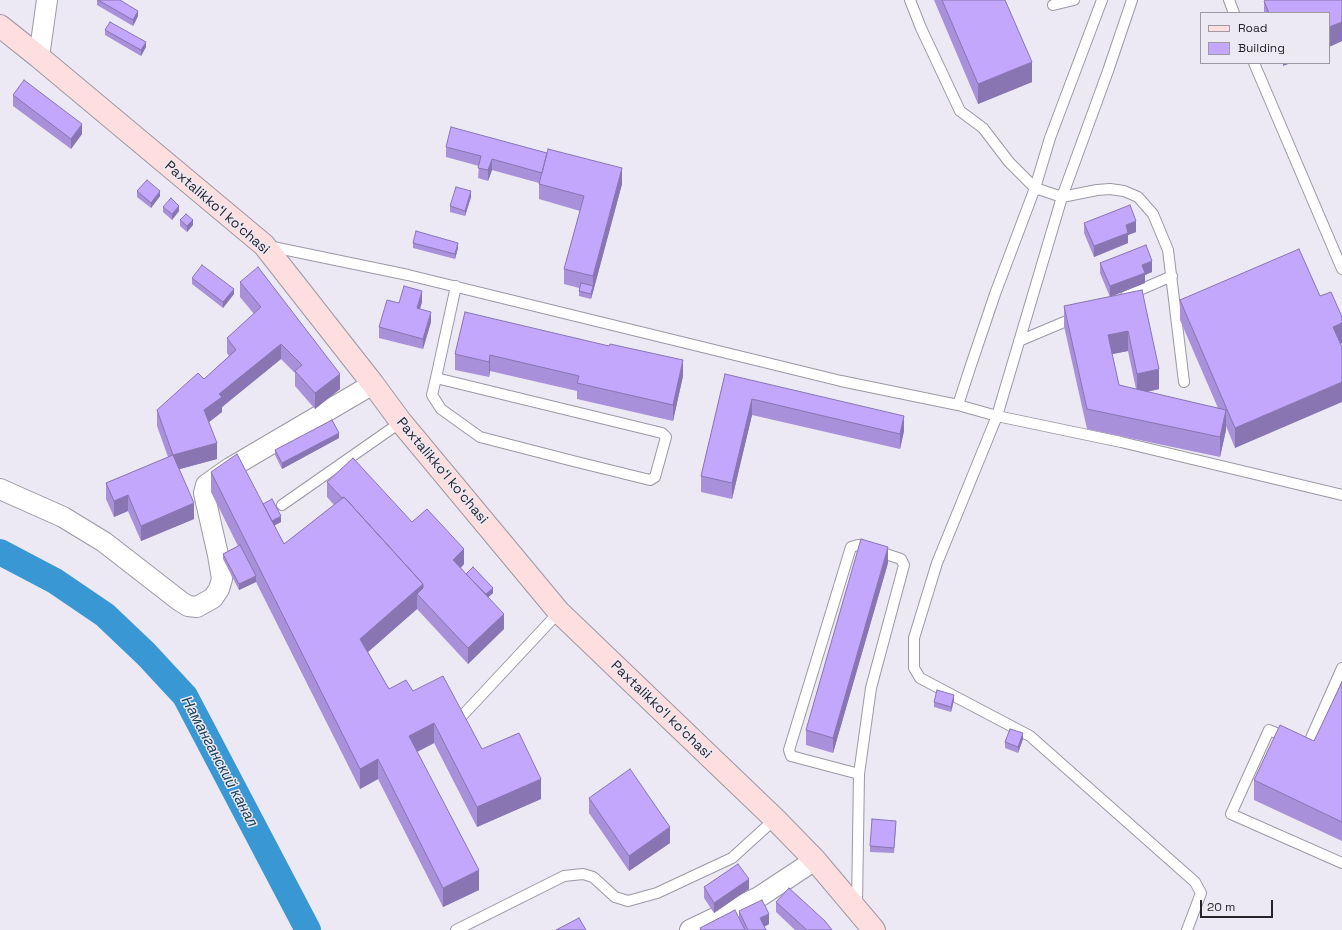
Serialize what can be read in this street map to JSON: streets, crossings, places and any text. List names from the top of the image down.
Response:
{
  "streets": {
    "street": ["Paxtalikkoʻl koʻchasi"]
  },
  "water": ["Наманганский канал"],
  "legend": ["Road", "Building"],
  "scale_bar": "20 m"
}
